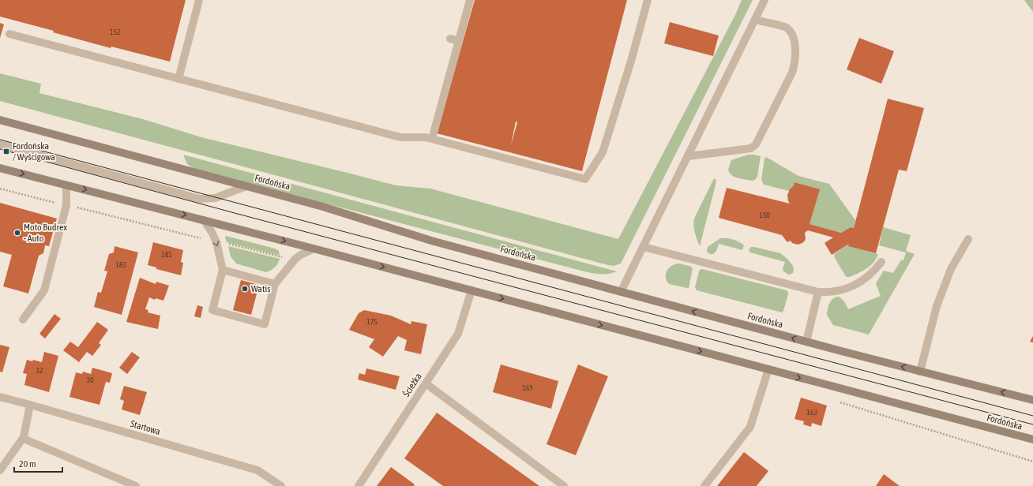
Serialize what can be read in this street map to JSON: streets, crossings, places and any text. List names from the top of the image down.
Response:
{
  "streets": {
    "main road": ["Fordońska"],
    "street": ["Ścieżka", "Startowa"]
  },
  "crossings": [
    ["Fordońska", "Ścieżka"]
  ],
  "places": {
    "transit": ["Fordońska / Wyścigowa"],
    "other": ["Moto Budrex - Auto", "Watis"]
  },
  "house_numbers": [
    "152",
    "150",
    "181",
    "183",
    "175",
    "32",
    "30",
    "169",
    "163"
  ],
  "scale_bar": "20 m"
}
